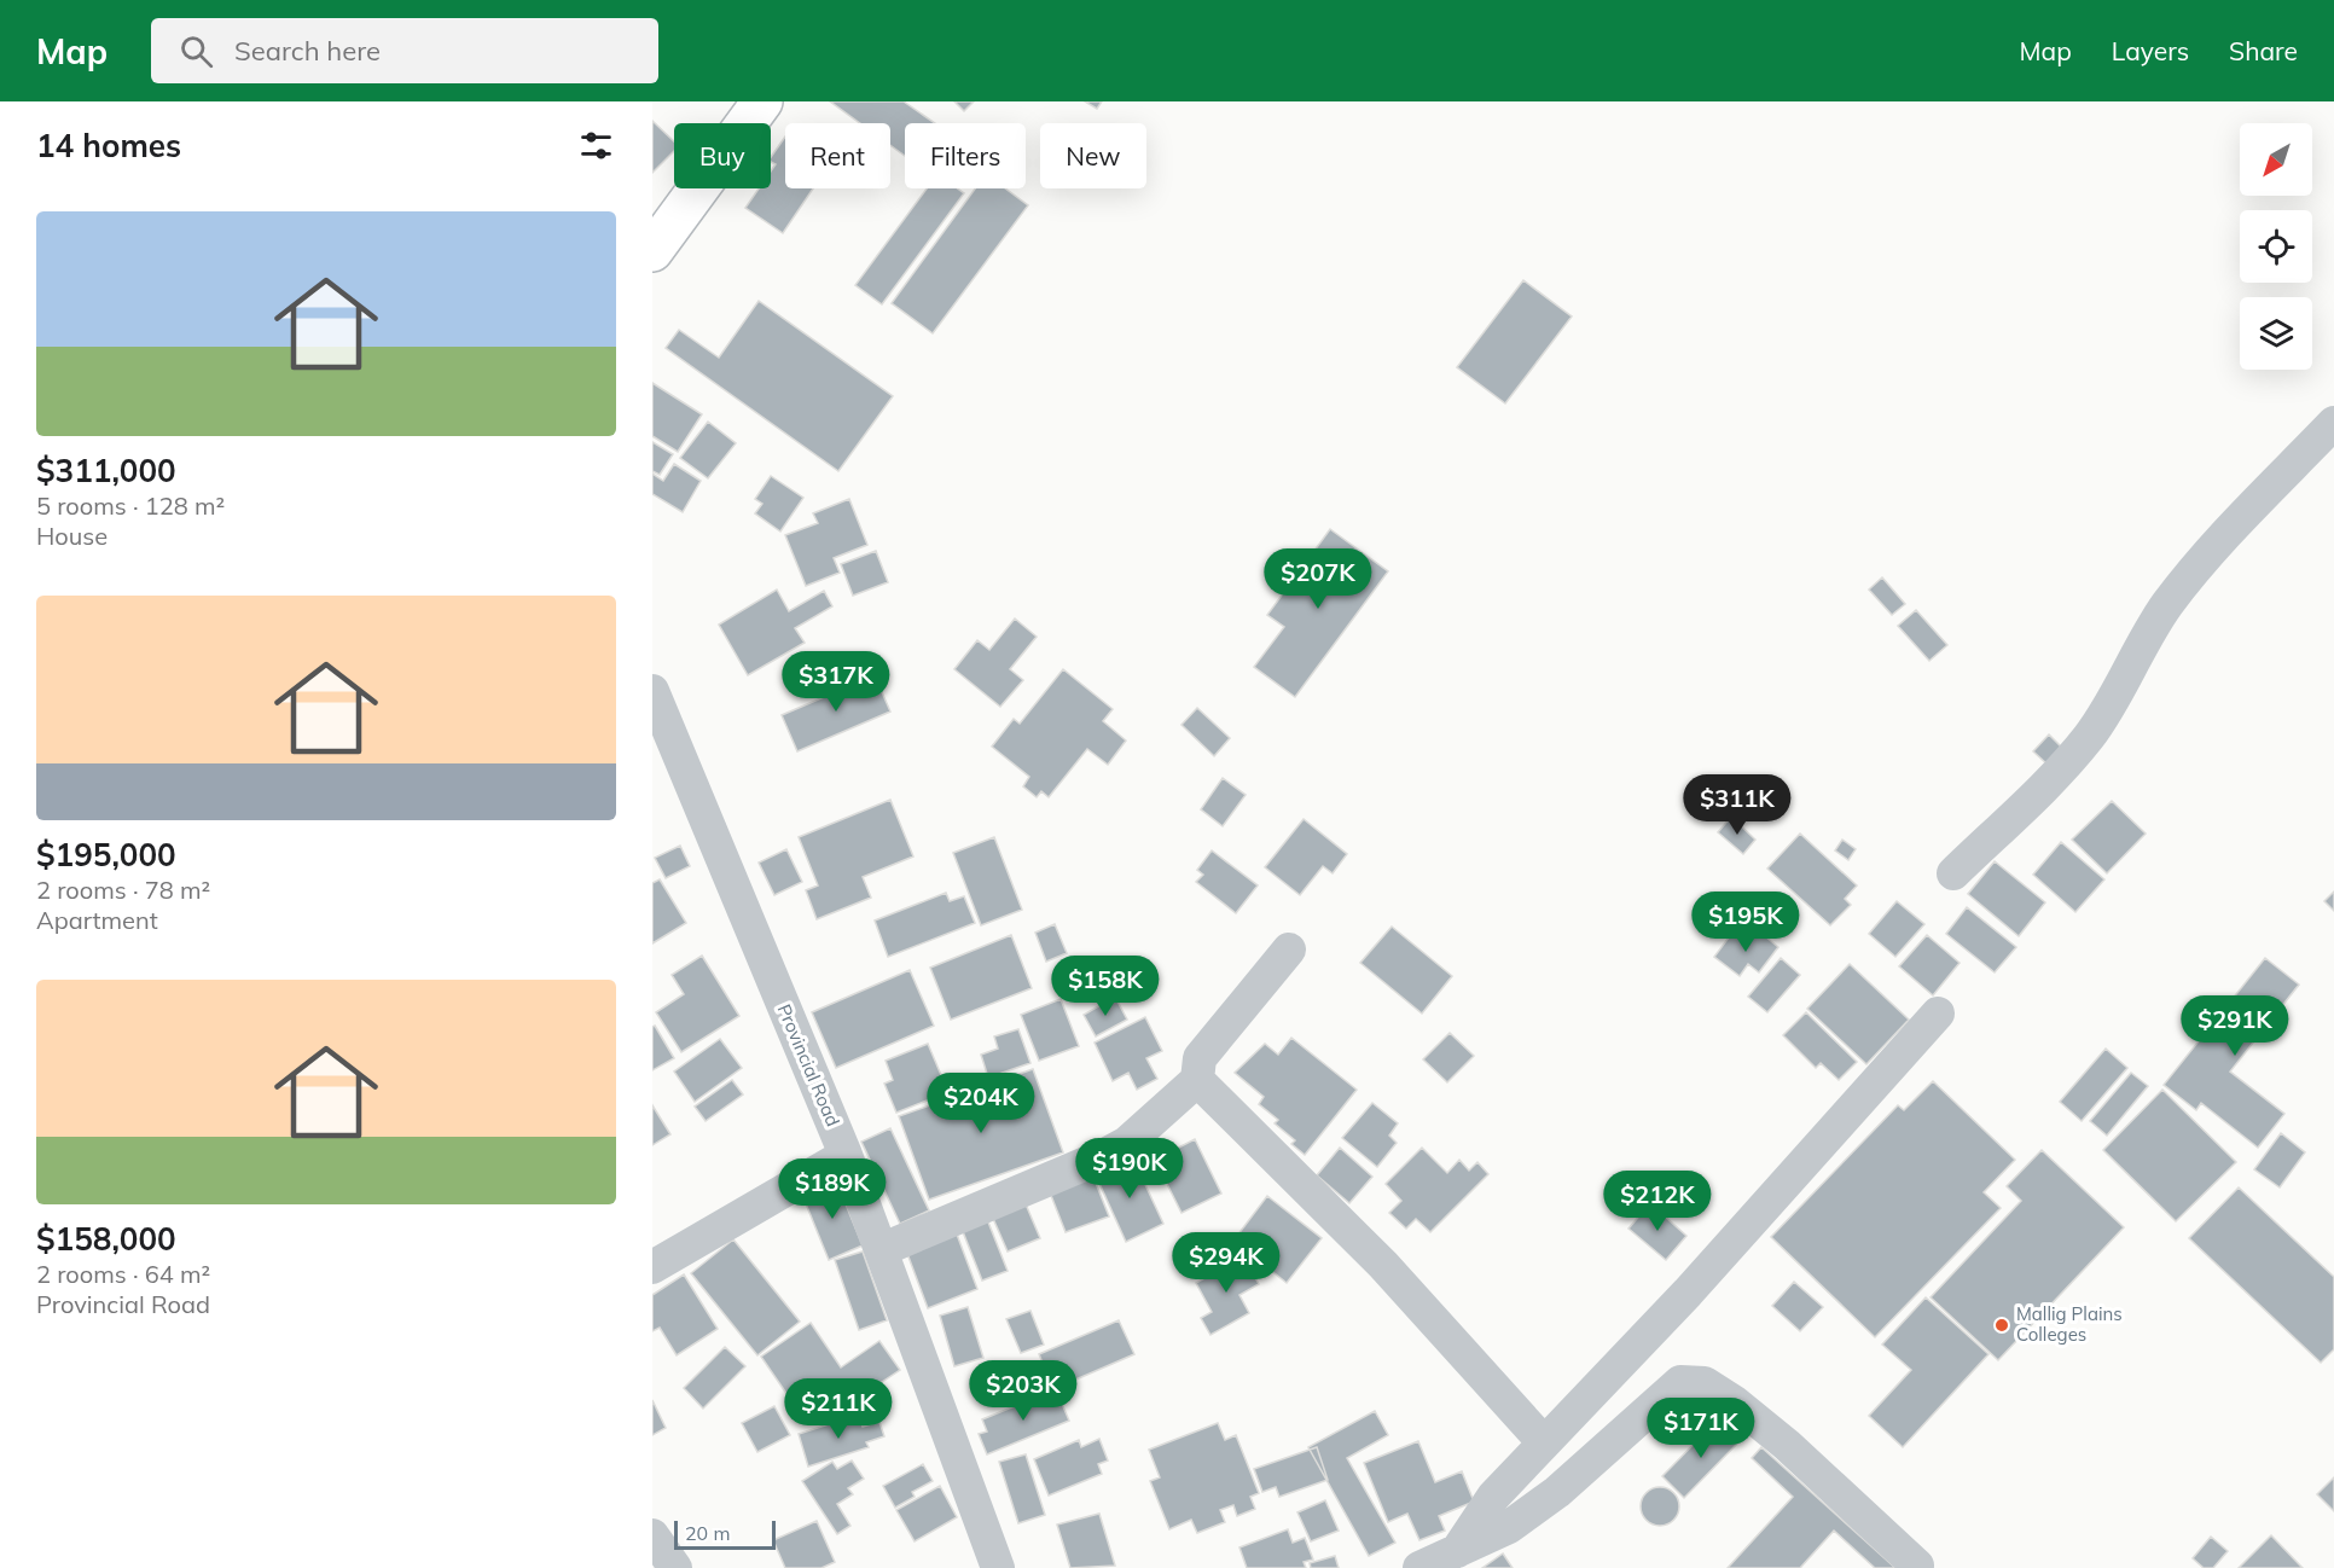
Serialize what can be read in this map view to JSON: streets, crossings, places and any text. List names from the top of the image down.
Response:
{
  "streets": {
    "street": ["Provincial Road"]
  },
  "places": ["Mallig Plains Colleges"],
  "scale_bar": "20 m",
  "north": "bottom left",
  "page": {
    "header": "Map",
    "search": "Search here",
    "nav": ["Map", "Layers", "Share"],
    "heading": "14 homes",
    "chip": [
      "Buy",
      "Rent",
      "Filters",
      "New"
    ],
    "list": [
      {
        "name": "$311,000",
        "note": "5 rooms · 128 m² · House"
      },
      {
        "name": "$195,000",
        "note": "2 rooms · 78 m² · Apartment"
      },
      {
        "name": "$158,000",
        "note": "2 rooms · 64 m² · Provincial Road"
      }
    ],
    "price": [
      "$207K",
      "$317K",
      "$311K",
      "$195K",
      "$158K",
      "$291K",
      "$204K",
      "$190K",
      "$189K",
      "$212K",
      "$294K",
      "$203K",
      "$211K",
      "$171K"
    ],
    "scale": "20 m"
  }
}
